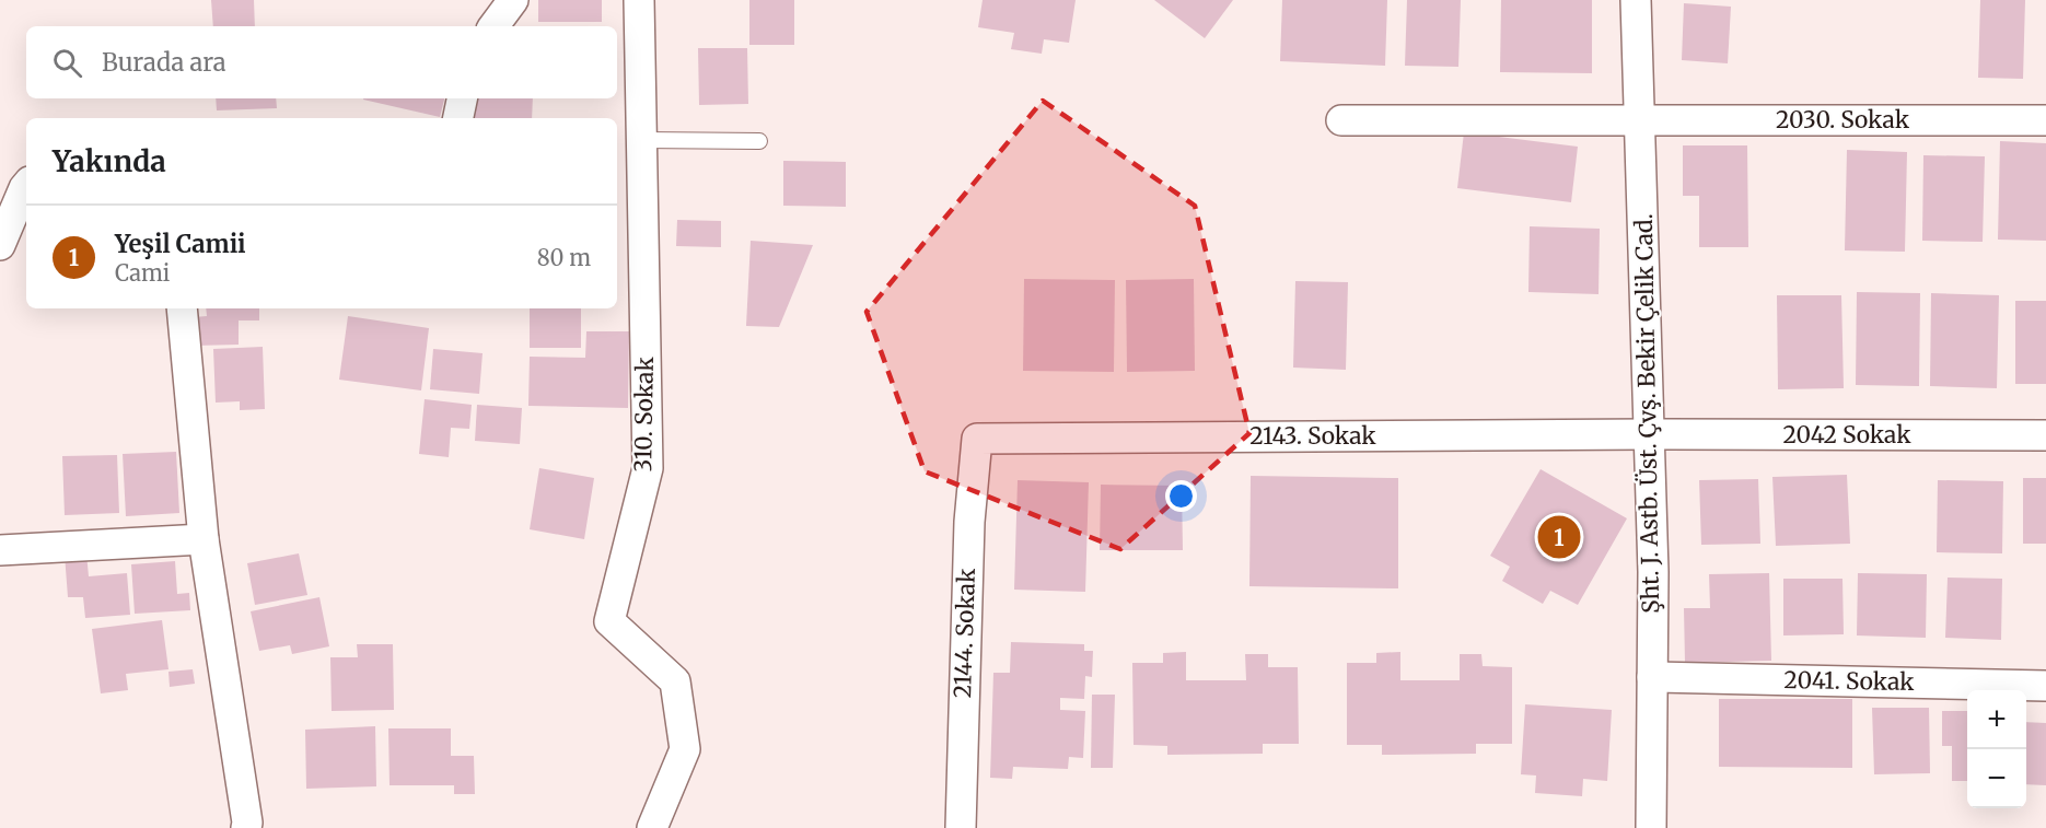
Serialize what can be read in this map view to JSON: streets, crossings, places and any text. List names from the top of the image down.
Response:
{
  "streets": {
    "street": [
      "2030. Sokak",
      "Şht. J. Astb. Üst. Çvş. Bekir Çelik Cad.",
      "310. Sokak",
      "2042 Sokak",
      "2143. Sokak",
      "2144. Sokak",
      "2041. Sokak"
    ]
  },
  "crossings": [
    ["2030. Sokak", "Şht. J. Astb. Üst. Çvş. Bekir Çelik Cad."],
    ["Şht. J. Astb. Üst. Çvş. Bekir Çelik Cad.", "2042 Sokak"],
    ["Şht. J. Astb. Üst. Çvş. Bekir Çelik Cad.", "2143. Sokak"],
    ["Şht. J. Astb. Üst. Çvş. Bekir Çelik Cad.", "2041. Sokak"],
    ["2042 Sokak", "2143. Sokak"],
    ["2143. Sokak", "2144. Sokak"]
  ],
  "page": {
    "search": "Burada ara",
    "heading": "Yakında",
    "list": [
      {
        "mark": "1",
        "name": "Yeşil Camii",
        "note": "Cami",
        "value": "80 m"
      }
    ],
    "pins": "1",
    "map_buttons": ["+", "−"]
  }
}
